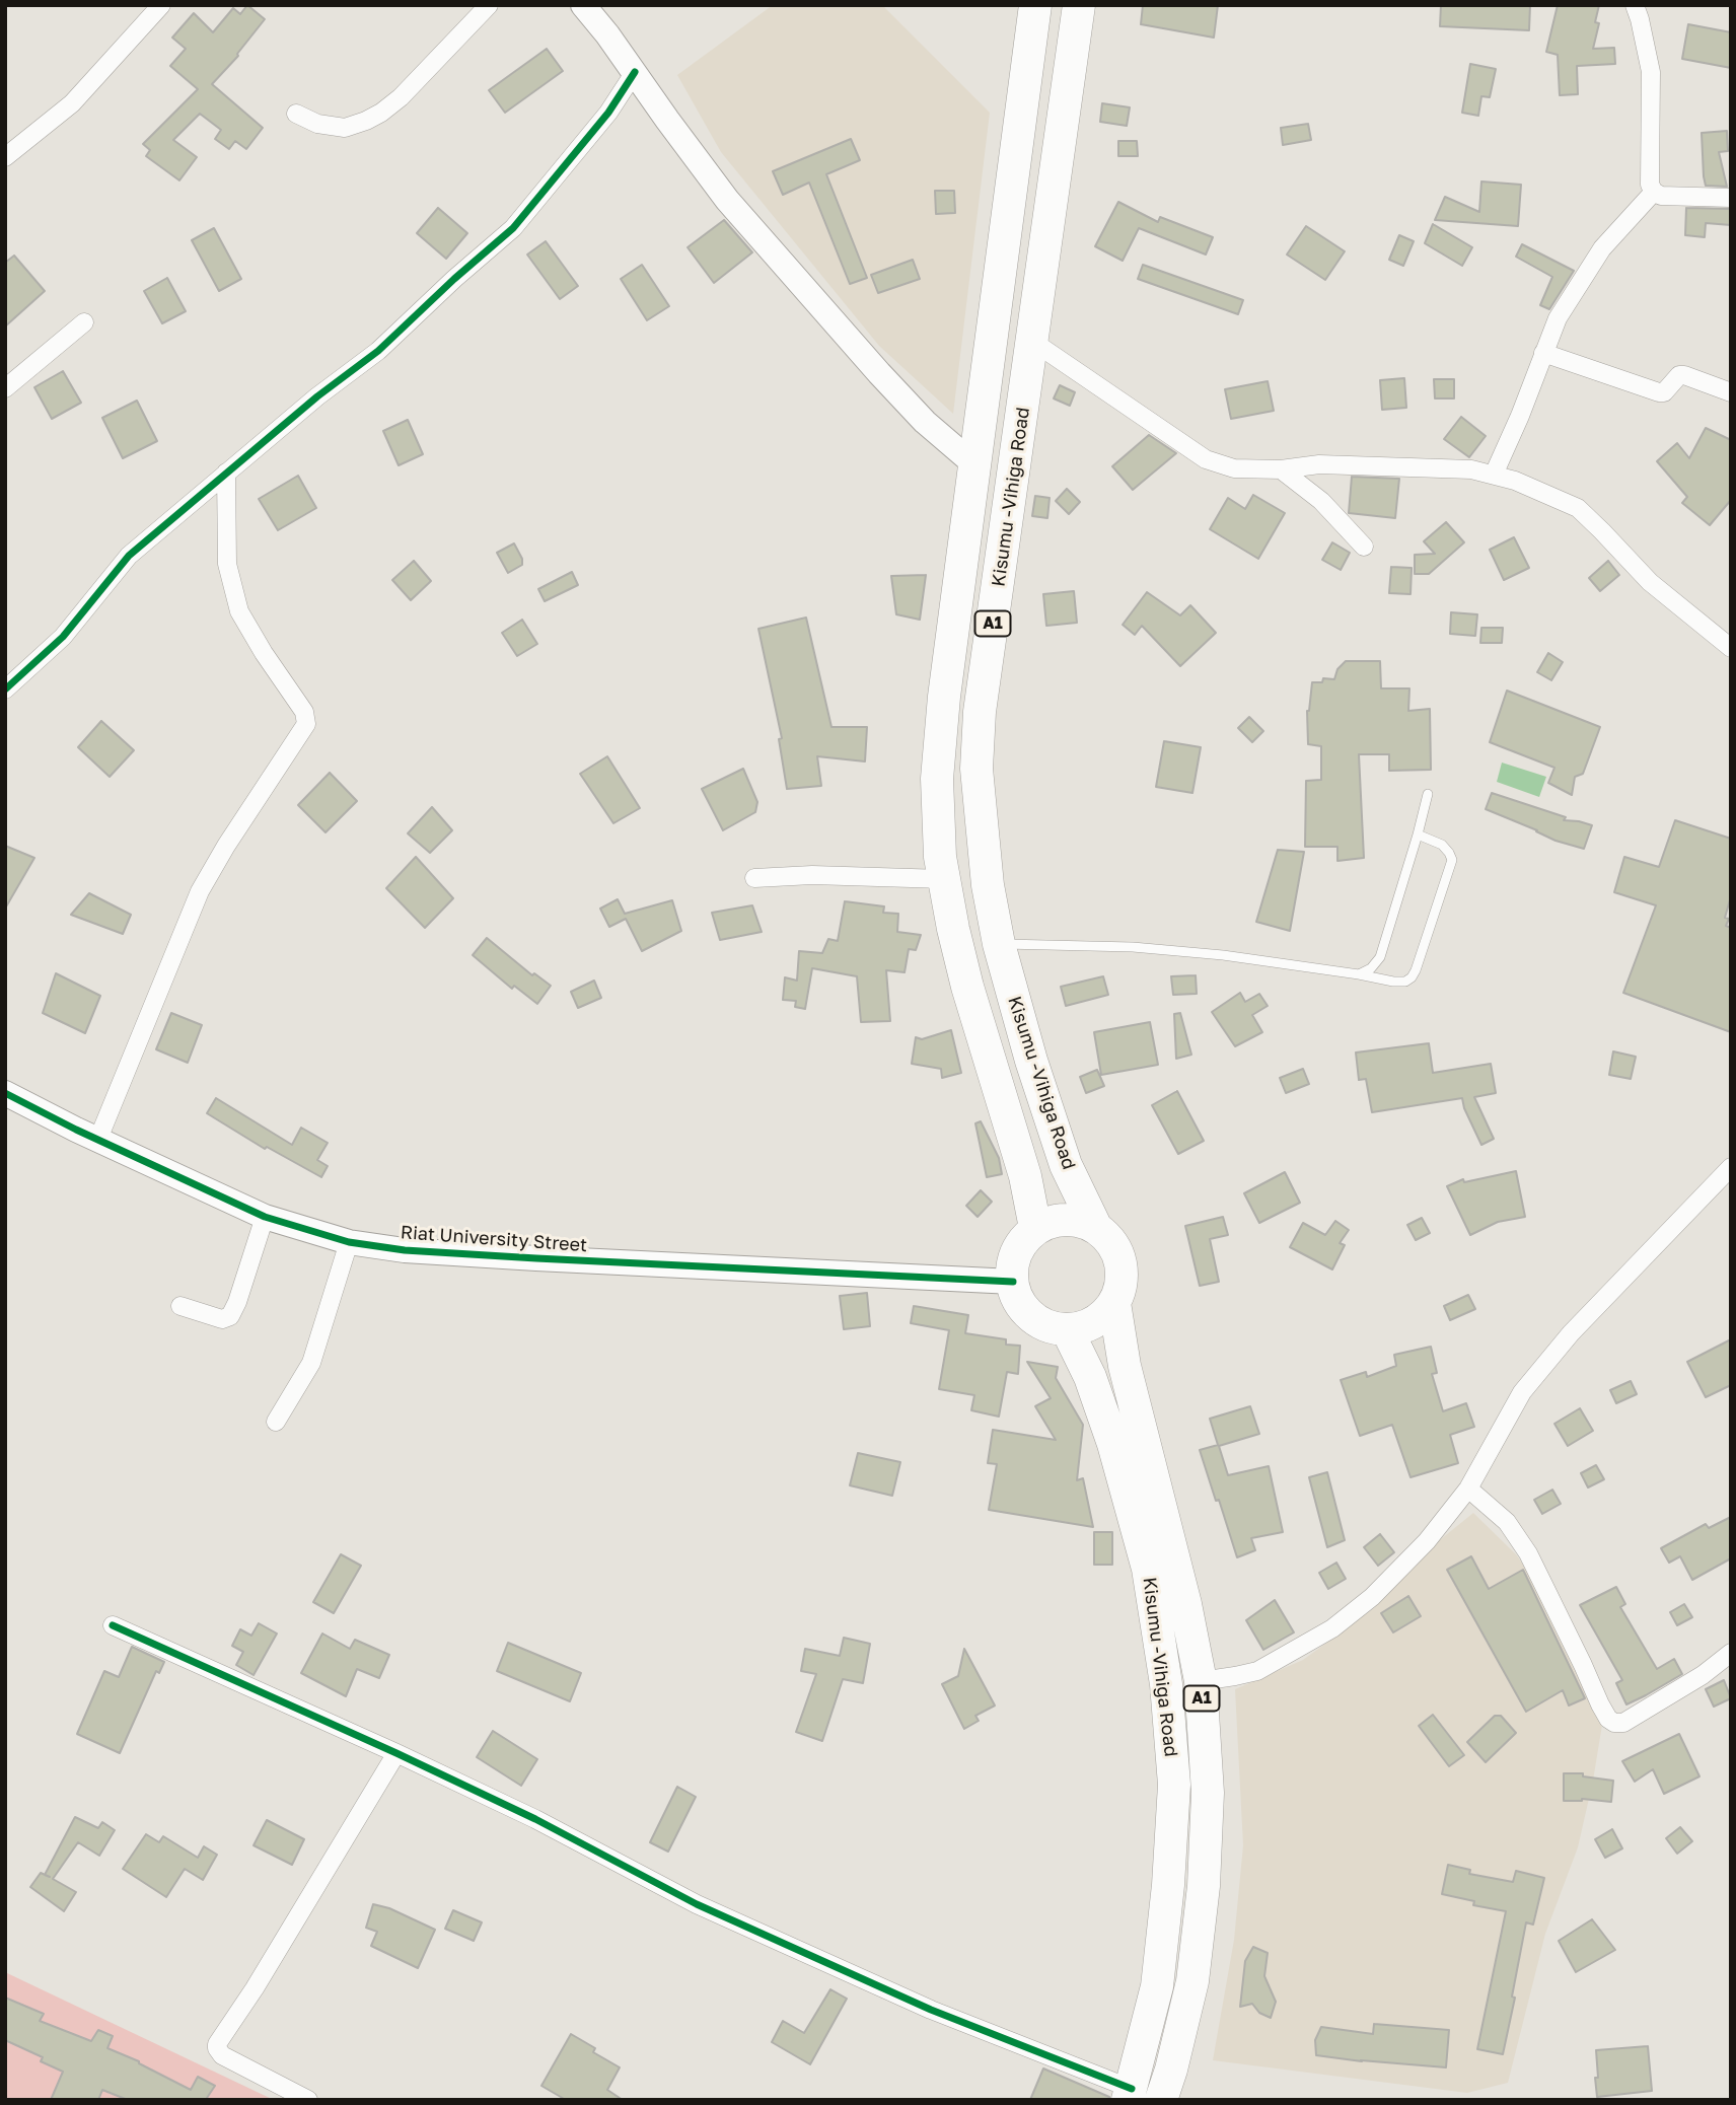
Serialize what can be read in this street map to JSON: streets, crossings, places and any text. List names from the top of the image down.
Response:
{
  "streets": {
    "highway": ["Kisumu -Vihiga Road", "A1"],
    "street": ["Riat University Street"]
  },
  "crossings": [
    ["Kisumu -Vihiga Road", "A1"],
    ["Kisumu -Vihiga Road", "Riat University Street"],
    ["A1", "Riat University Street"]
  ]
}
